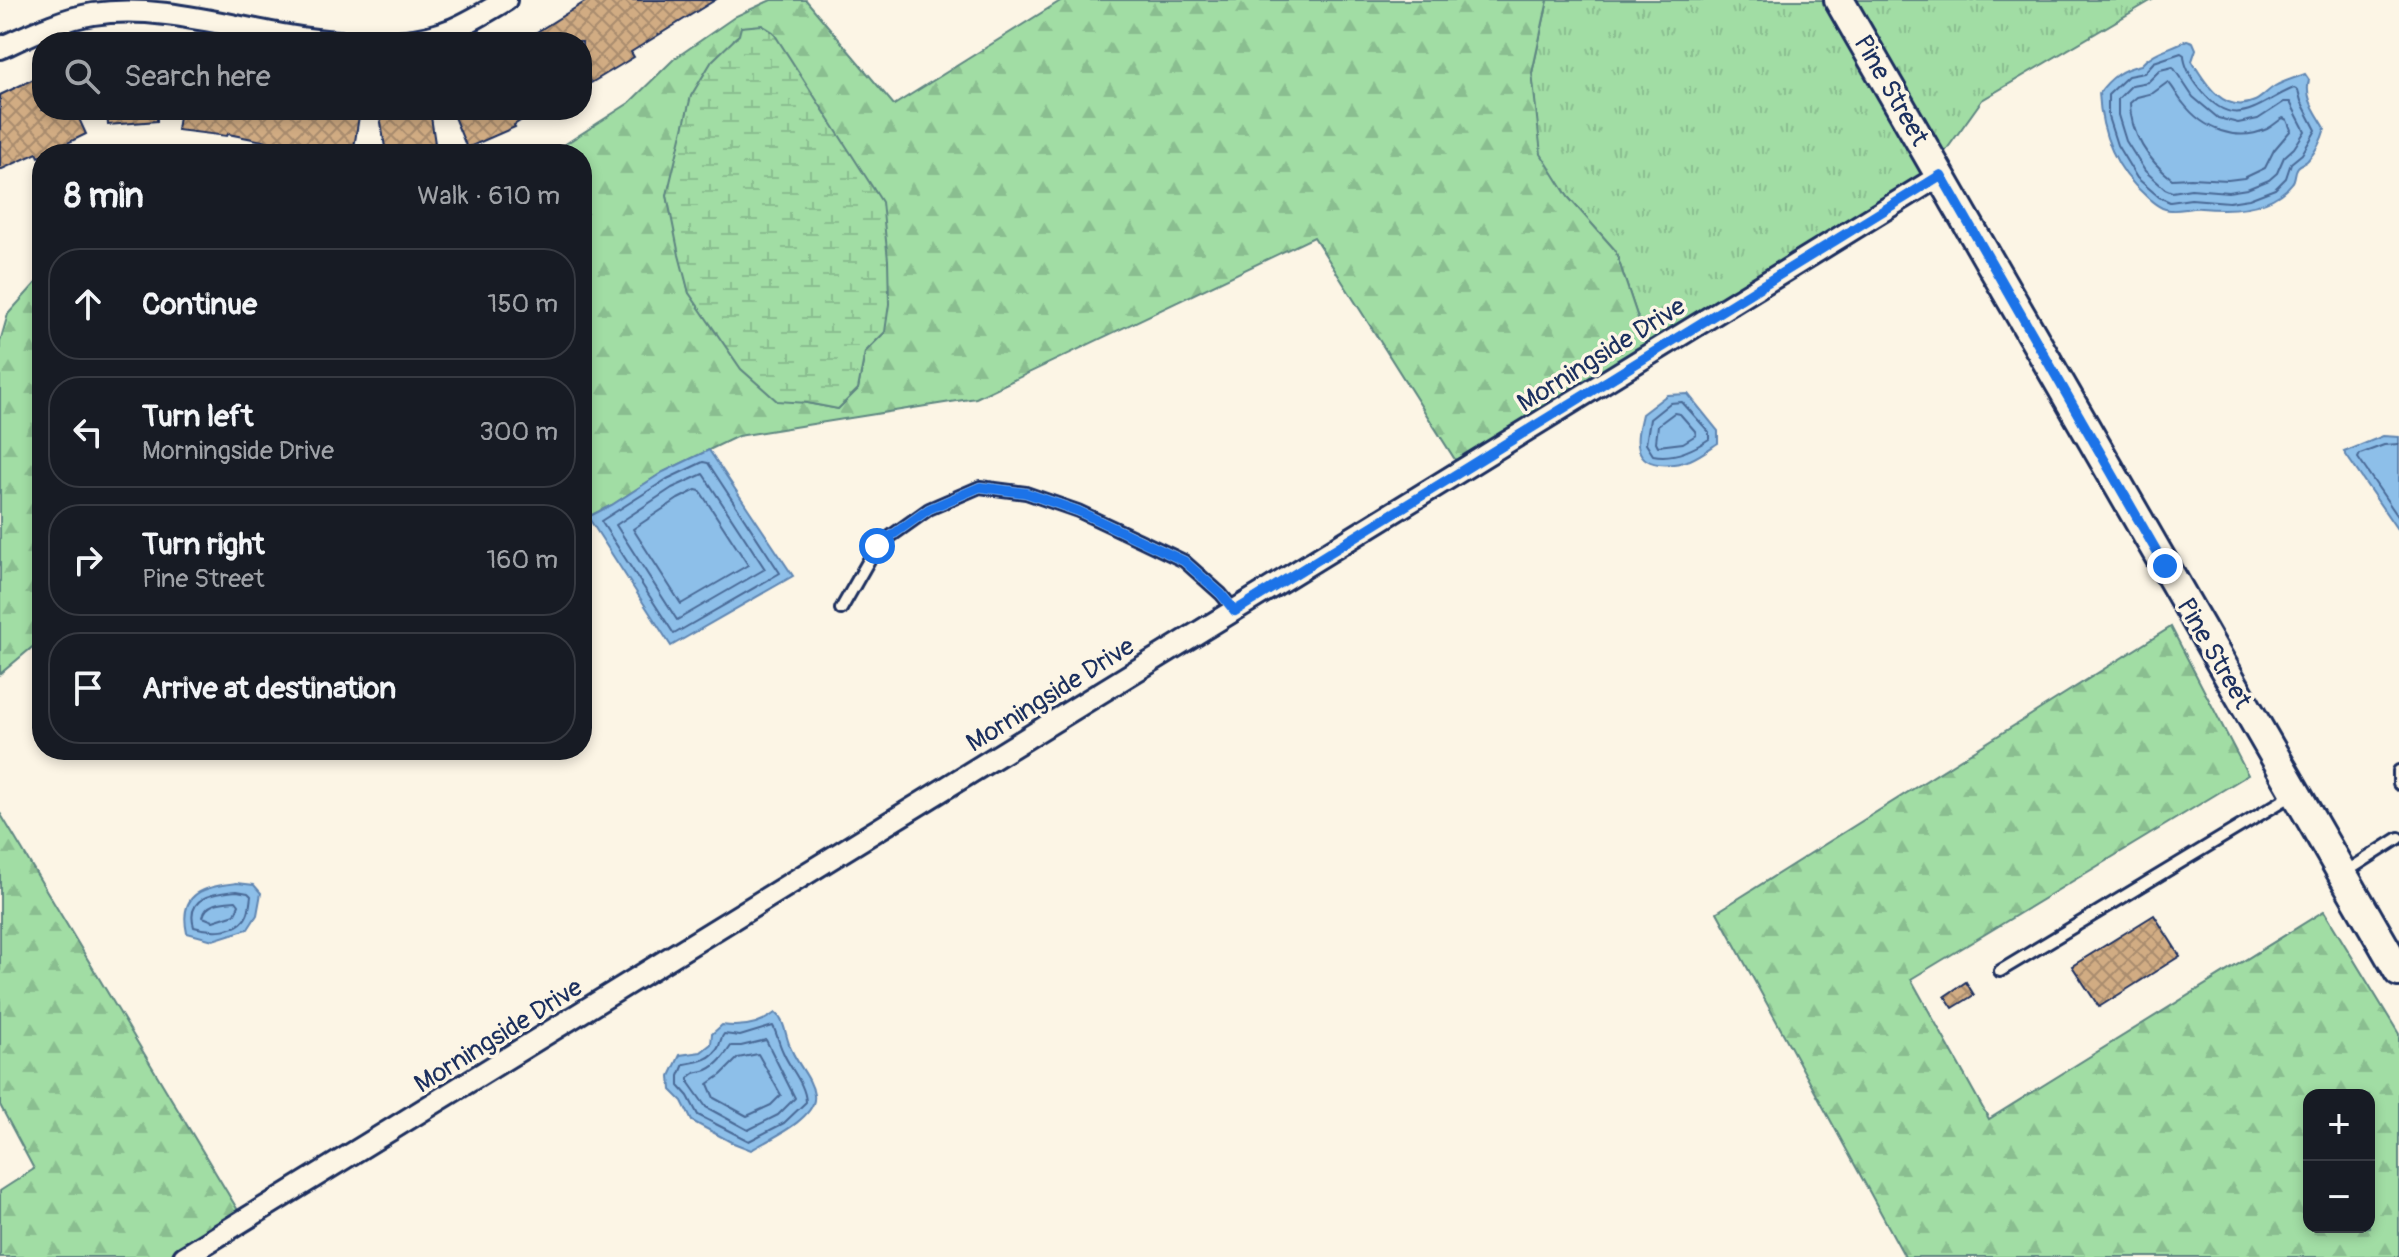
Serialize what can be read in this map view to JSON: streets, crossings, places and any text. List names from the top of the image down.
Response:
{
  "streets": {
    "main road": ["Pine Street"],
    "street": ["Morningside Drive"]
  },
  "crossings": [
    ["Pine Street", "Morningside Drive"]
  ],
  "page": {
    "search": "Search here",
    "heading": ["8 min", "Walk · 610 m"],
    "list": [
      ["Continue", "150 m"],
      ["Turn left", "Morningside Drive", "300 m"],
      ["Turn right", "Pine Street", "160 m"],
      "Arrive at destination"
    ],
    "map_buttons": ["+", "−"]
  }
}
